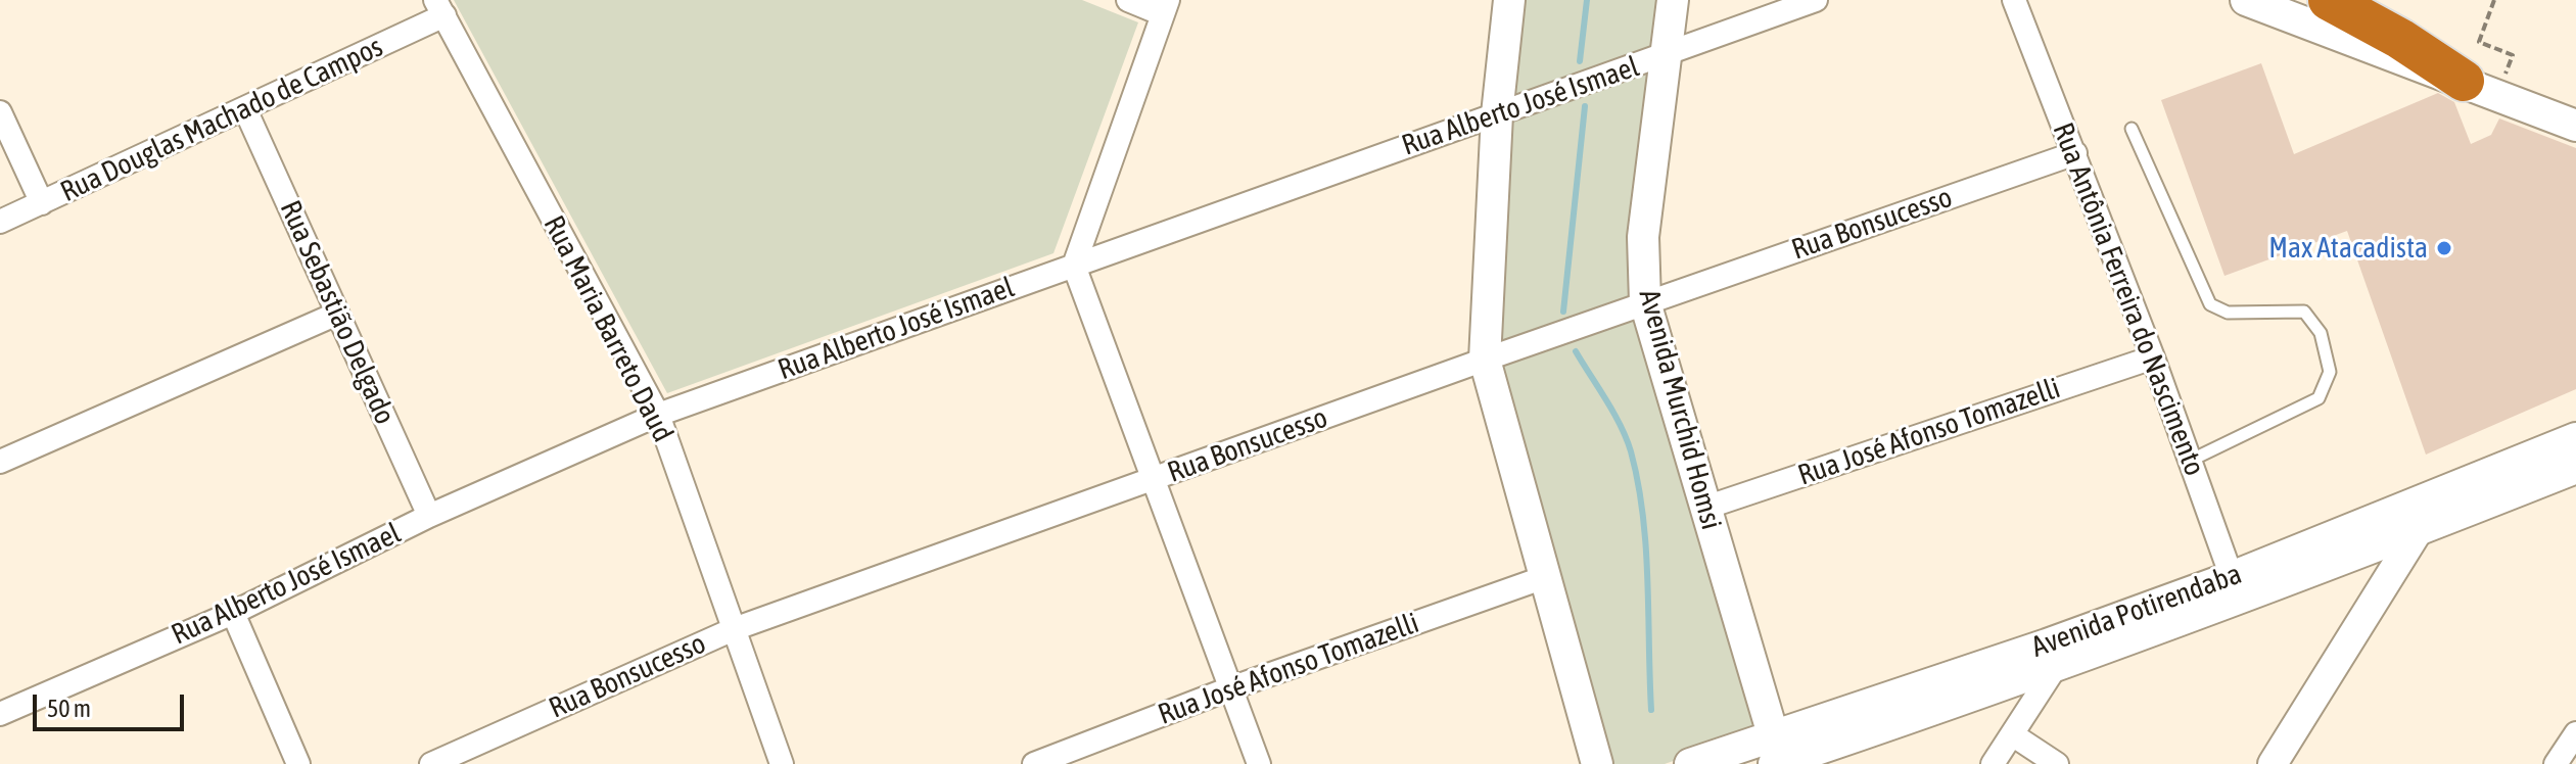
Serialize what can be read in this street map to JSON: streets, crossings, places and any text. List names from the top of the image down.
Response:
{
  "streets": {
    "main road": ["Avenida Murchid Homsi", "Avenida Potirendaba"],
    "street": [
      "Rua Alberto José Ismael",
      "Rua Douglas Machado de Campos",
      "Rua Bonsucesso",
      "Rua Antônia Ferreira do Nascimento",
      "Rua Sebastião Delgado",
      "Rua Maria Barreto Daud",
      "Rua José Afonso Tomazelli"
    ]
  },
  "crossings": [
    ["Rua Alberto José Ismael", "Rua Sebastião Delgado"],
    ["Rua Alberto José Ismael", "Rua Maria Barreto Daud"],
    ["Rua Alberto José Ismael", "Avenida Murchid Homsi"],
    ["Rua Douglas Machado de Campos", "Rua Sebastião Delgado"],
    ["Rua Douglas Machado de Campos", "Rua Maria Barreto Daud"],
    ["Rua Bonsucesso", "Rua Antônia Ferreira do Nascimento"],
    ["Rua Bonsucesso", "Rua Maria Barreto Daud"],
    ["Rua Bonsucesso", "Avenida Murchid Homsi"],
    ["Rua Antônia Ferreira do Nascimento", "Rua José Afonso Tomazelli"],
    ["Rua Antônia Ferreira do Nascimento", "Avenida Potirendaba"],
    ["Avenida Murchid Homsi", "Rua José Afonso Tomazelli"],
    ["Avenida Murchid Homsi", "Avenida Potirendaba"]
  ],
  "places": ["Max Atacadista"],
  "scale_bar": "50 m"
}
